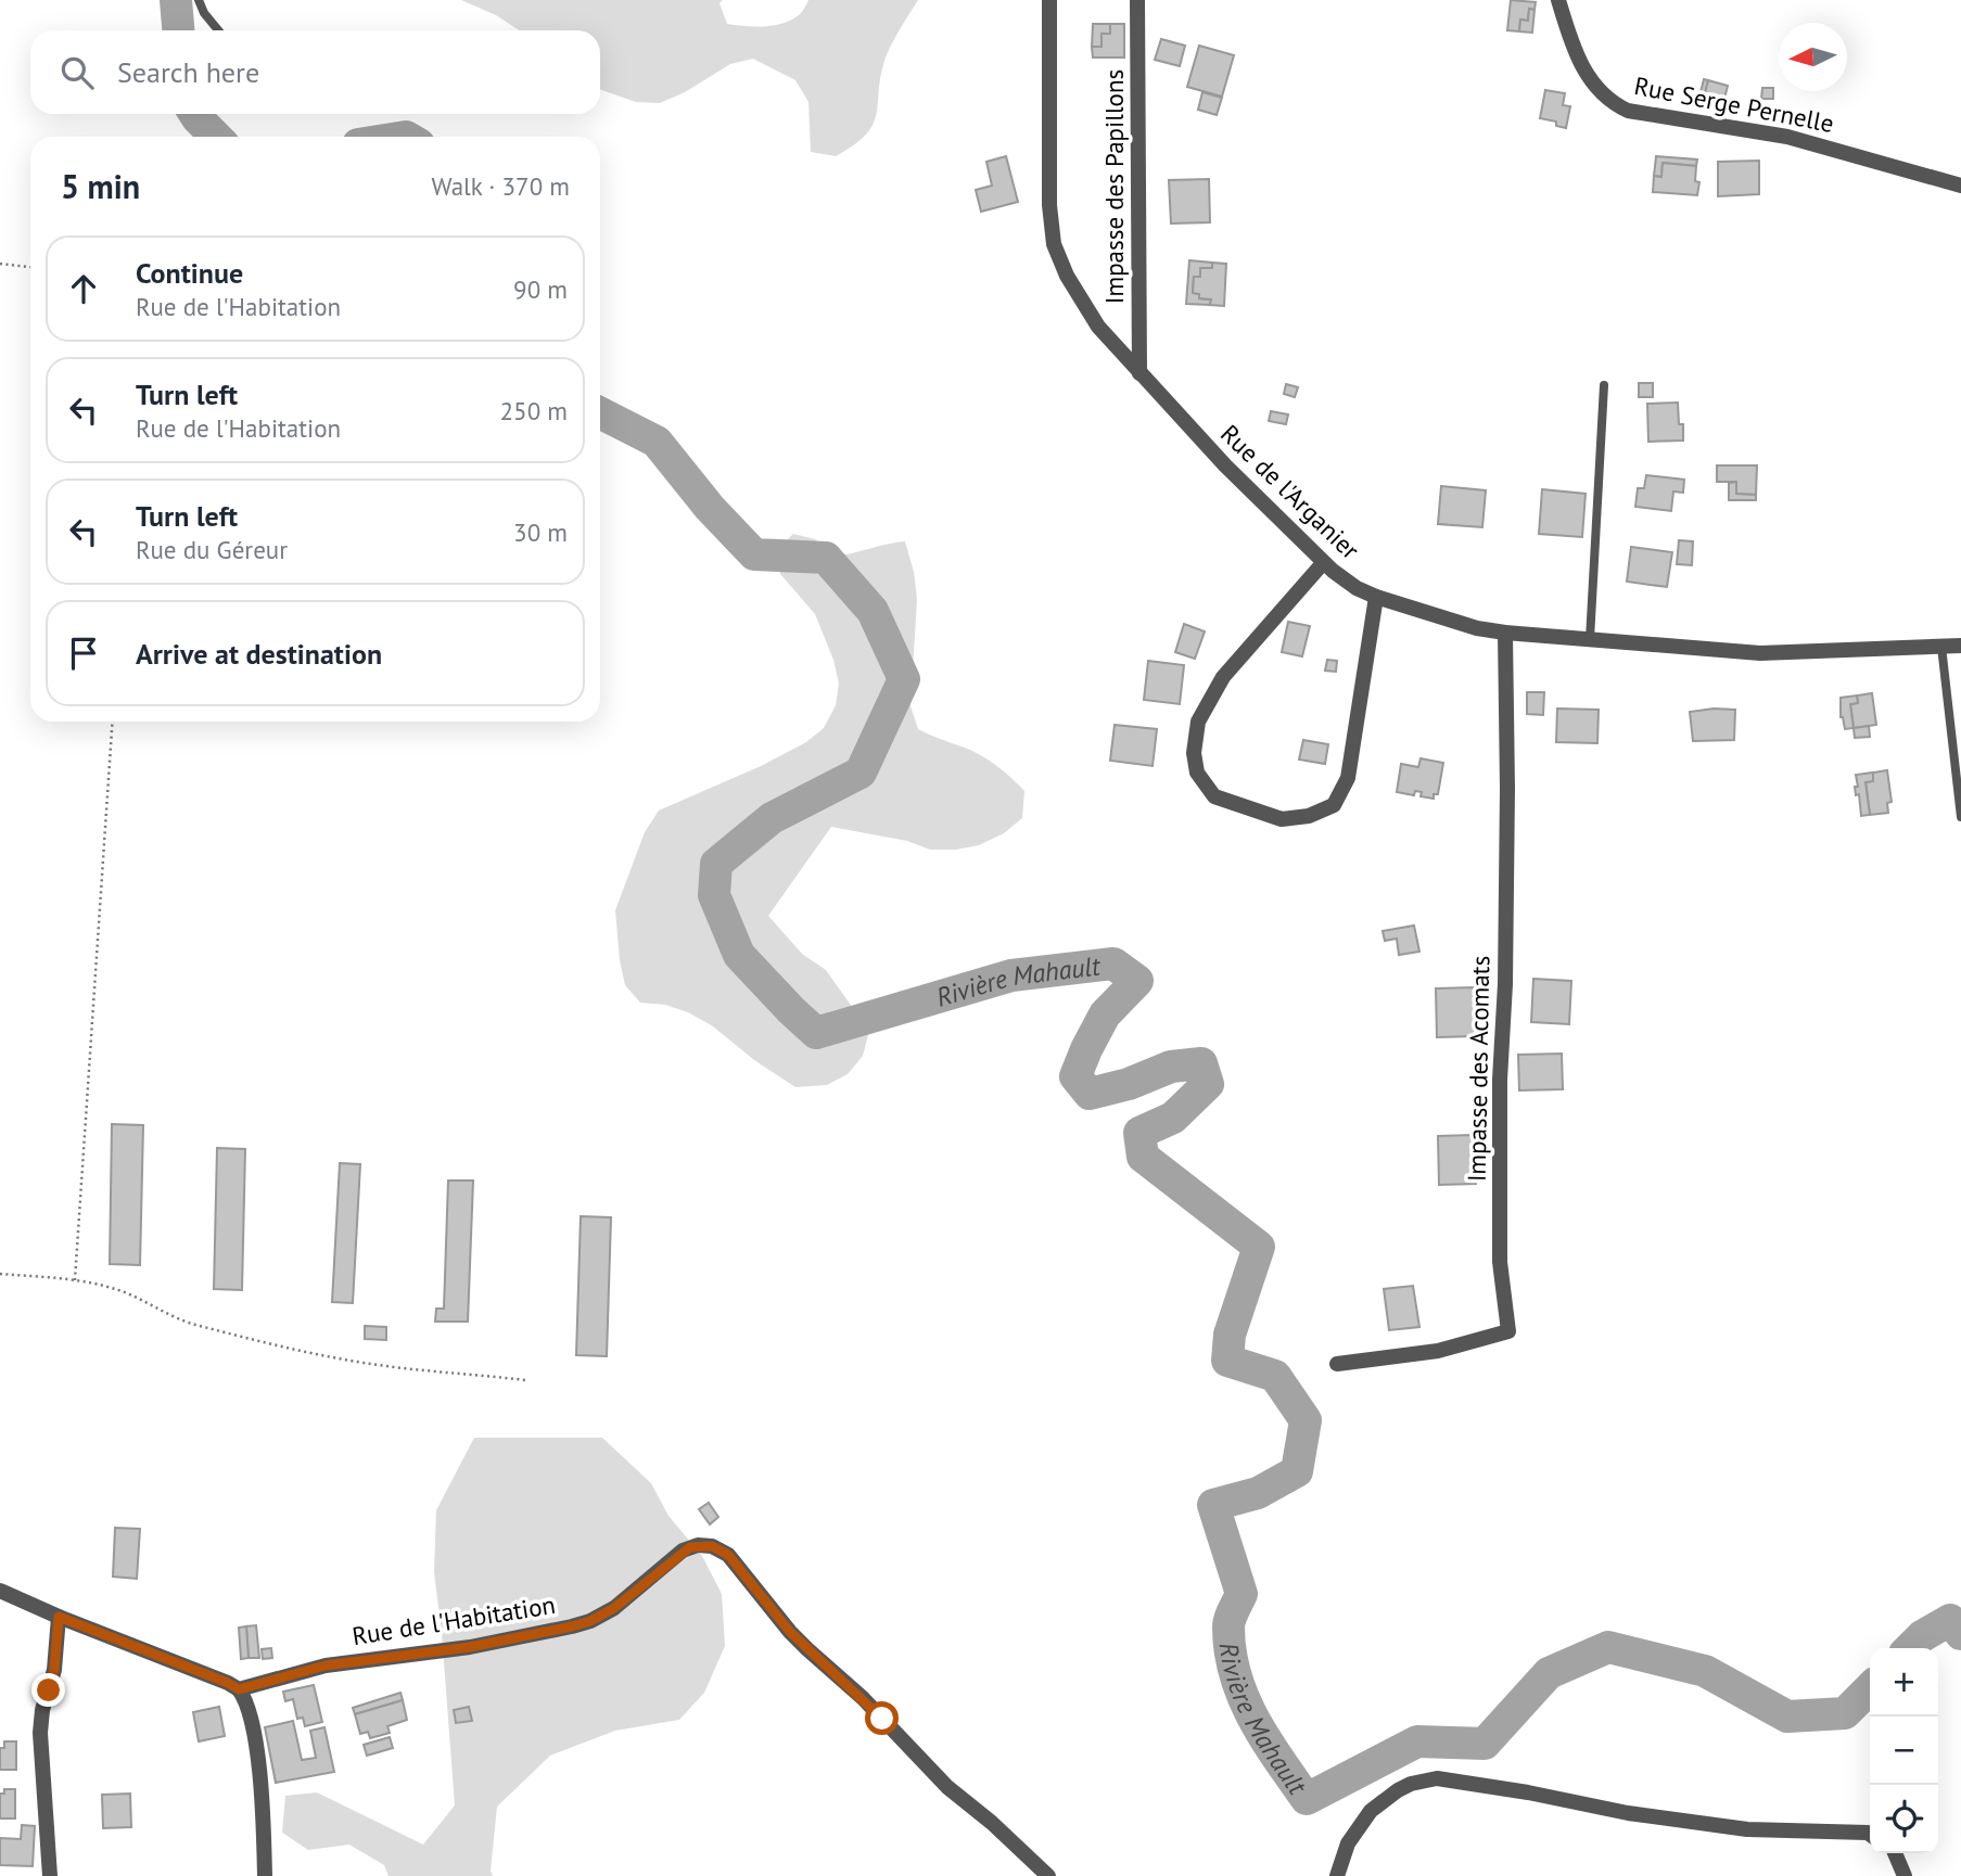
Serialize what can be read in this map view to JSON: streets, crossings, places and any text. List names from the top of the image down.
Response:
{
  "streets": {
    "street": [
      "Rue Serge Pernelle",
      "Impasse des Papillons",
      "Rue de l'Arganier",
      "Impasse des Acomats",
      "Rue de l'Habitation"
    ]
  },
  "crossings": [
    ["Impasse des Papillons", "Rue de l'Arganier"],
    ["Rue de l'Arganier", "Impasse des Acomats"]
  ],
  "water": ["Rivière Mahault"],
  "north": "left",
  "page": {
    "search": "Search here",
    "heading": ["5 min", "Walk · 370 m"],
    "list": [
      ["Continue", "Rue de l'Habitation", "90 m"],
      ["Turn left", "Rue de l'Habitation", "250 m"],
      ["Turn left", "Rue du Géreur", "30 m"],
      "Arrive at destination"
    ],
    "map_buttons": ["+", "−"]
  }
}
